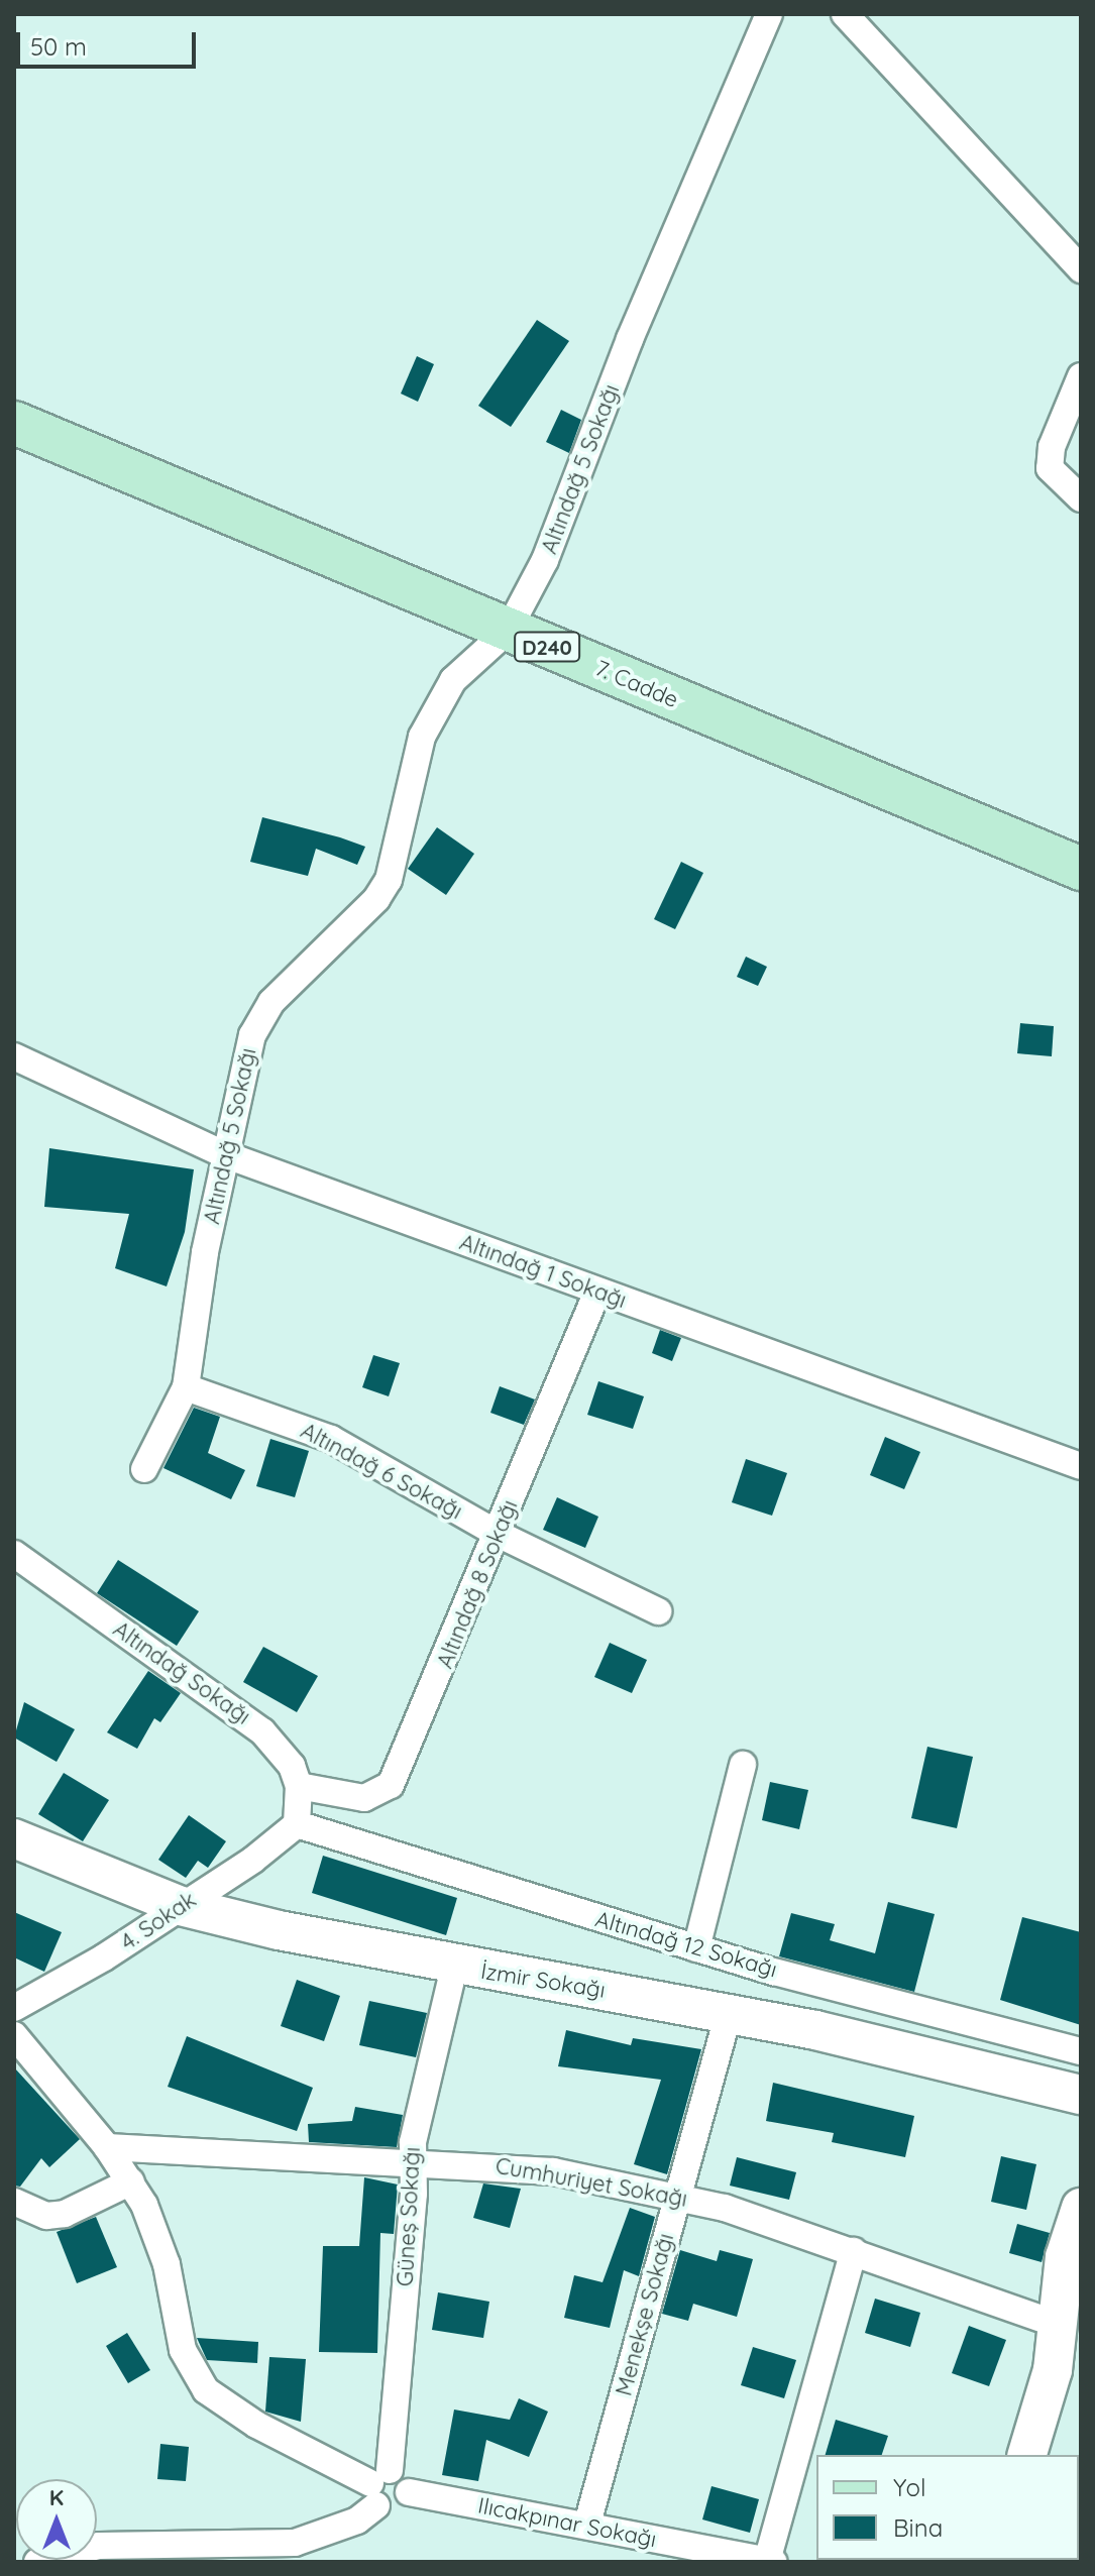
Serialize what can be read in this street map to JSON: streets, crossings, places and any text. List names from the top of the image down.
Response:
{
  "streets": {
    "main road": ["D240", "7. Cadde"],
    "street": [
      "Altındağ 5 Sokağı",
      "Altındağ 1 Sokağı",
      "Altındağ 6 Sokağı",
      "Altındağ 8 Sokağı",
      "Altındağ Sokağı",
      "4. Sokak",
      "Altındağ 12 Sokağı",
      "İzmir Sokağı",
      "Cumhuriyet Sokağı",
      "Güneş Sokağı",
      "Menekşe Sokağı",
      "Ilıcakpınar Sokağı"
    ]
  },
  "crossings": [
    ["Altındağ 5 Sokağı", "7. Cadde"],
    ["Altındağ 5 Sokağı", "Altındağ 1 Sokağı"],
    ["Altındağ 5 Sokağı", "Altındağ 6 Sokağı"],
    ["Altındağ 1 Sokağı", "Altındağ 8 Sokağı"],
    ["Altındağ 6 Sokağı", "Altındağ 8 Sokağı"],
    ["Altındağ 8 Sokağı", "Altındağ Sokağı"],
    ["4. Sokak", "Altındağ 12 Sokağı"],
    ["4. Sokak", "İzmir Sokağı"],
    ["İzmir Sokağı", "Güneş Sokağı"],
    ["İzmir Sokağı", "Menekşe Sokağı"],
    ["Cumhuriyet Sokağı", "Güneş Sokağı"],
    ["Cumhuriyet Sokağı", "Menekşe Sokağı"],
    ["Güneş Sokağı", "Ilıcakpınar Sokağı"],
    ["Menekşe Sokağı", "Ilıcakpınar Sokağı"]
  ],
  "legend": ["Yol", "Bina"],
  "scale_bar": "50 m",
  "north": "top"
}
